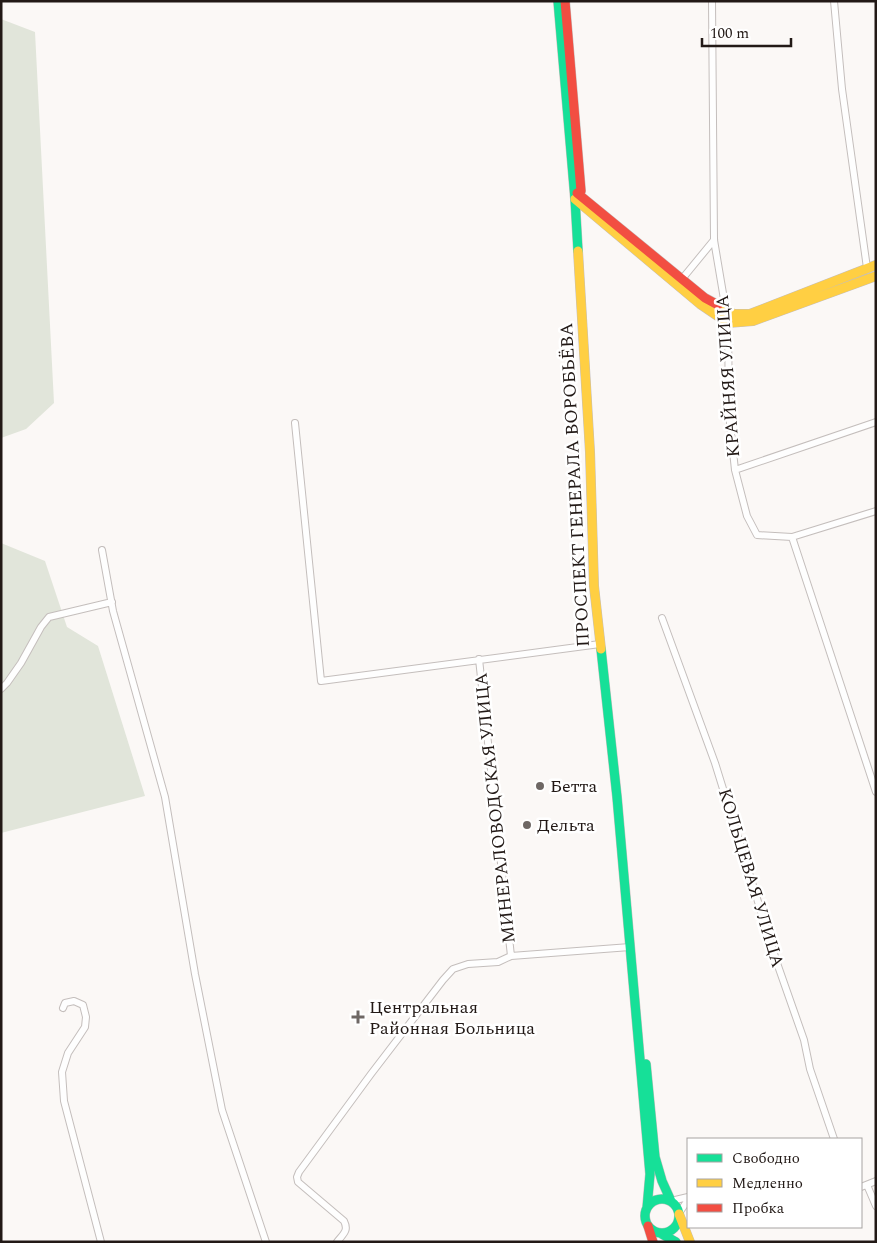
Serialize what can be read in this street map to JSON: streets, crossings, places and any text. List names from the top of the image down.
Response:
{
  "streets": {
    "main road": ["ПРОСПЕКТ ГЕНЕРАЛА ВОРОБЬЁВА"],
    "street": ["КРАЙНЯЯ УЛИЦА", "МИНЕРАЛОВОДСКАЯ УЛИЦА", "КОЛЬЦЕВАЯ УЛИЦА"]
  },
  "crossings": [
    ["ПРОСПЕКТ ГЕНЕРАЛА ВОРОБЬЁВА", "МИНЕРАЛОВОДСКАЯ УЛИЦА"]
  ],
  "places": {
    "other": ["Бетта", "Дельта"],
    "health": ["Центральная Районная Больница"]
  },
  "legend": ["Свободно", "Медленно", "Пробка"],
  "scale_bar": "100 m"
}
